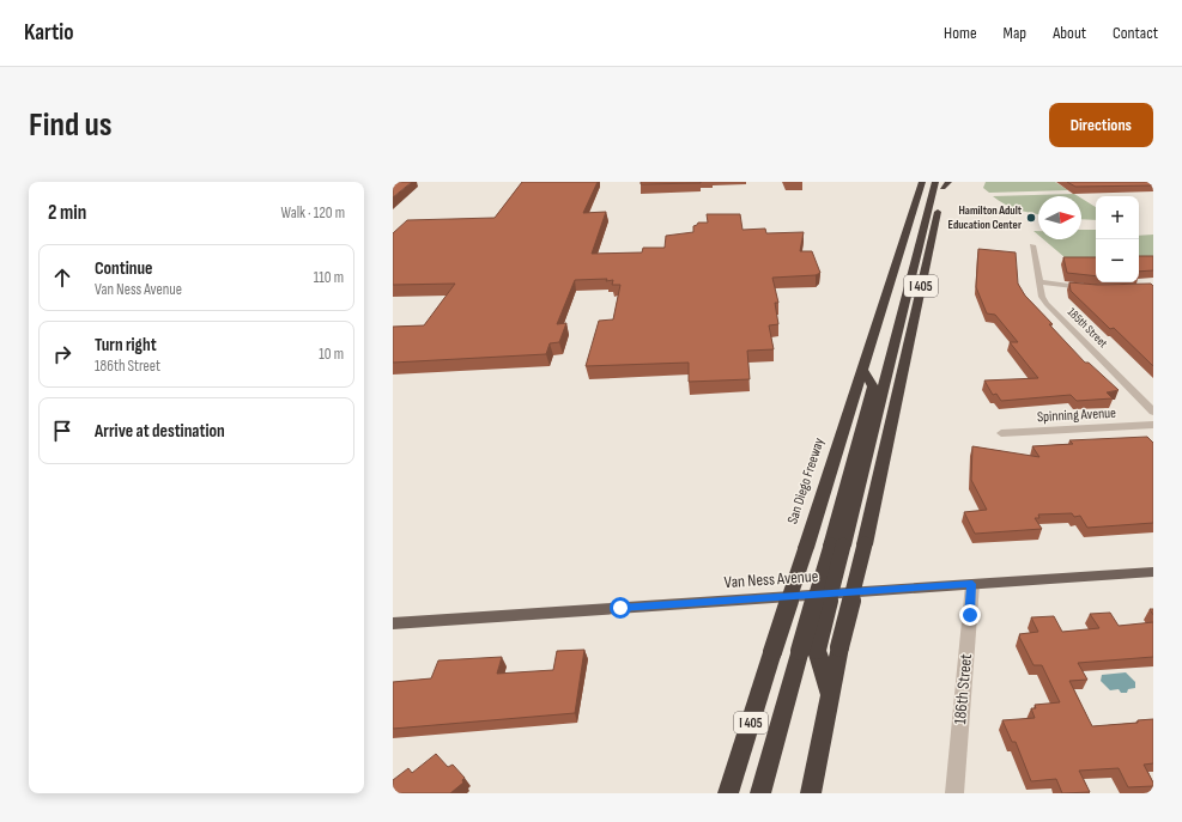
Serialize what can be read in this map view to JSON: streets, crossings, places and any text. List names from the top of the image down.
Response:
{
  "streets": {
    "highway": ["I 405", "San Diego Freeway"],
    "main road": ["Van Ness Avenue"],
    "street": ["185th Street", "Spinning Avenue", "186th Street"]
  },
  "crossings": [
    ["Van Ness Avenue", "186th Street"]
  ],
  "places": ["Hamilton Adult Education Center"],
  "north": "right",
  "page": {
    "header": "Kartio",
    "nav": [
      "Home",
      "Map",
      "About",
      "Contact"
    ],
    "buttons": "Directions",
    "title": "Find us",
    "heading": ["2 min", "Walk · 120 m"],
    "map_buttons": ["+", "−"],
    "list": [
      ["Continue", "Van Ness Avenue", "110 m"],
      ["Turn right", "186th Street", "10 m"],
      "Arrive at destination"
    ]
  }
}
